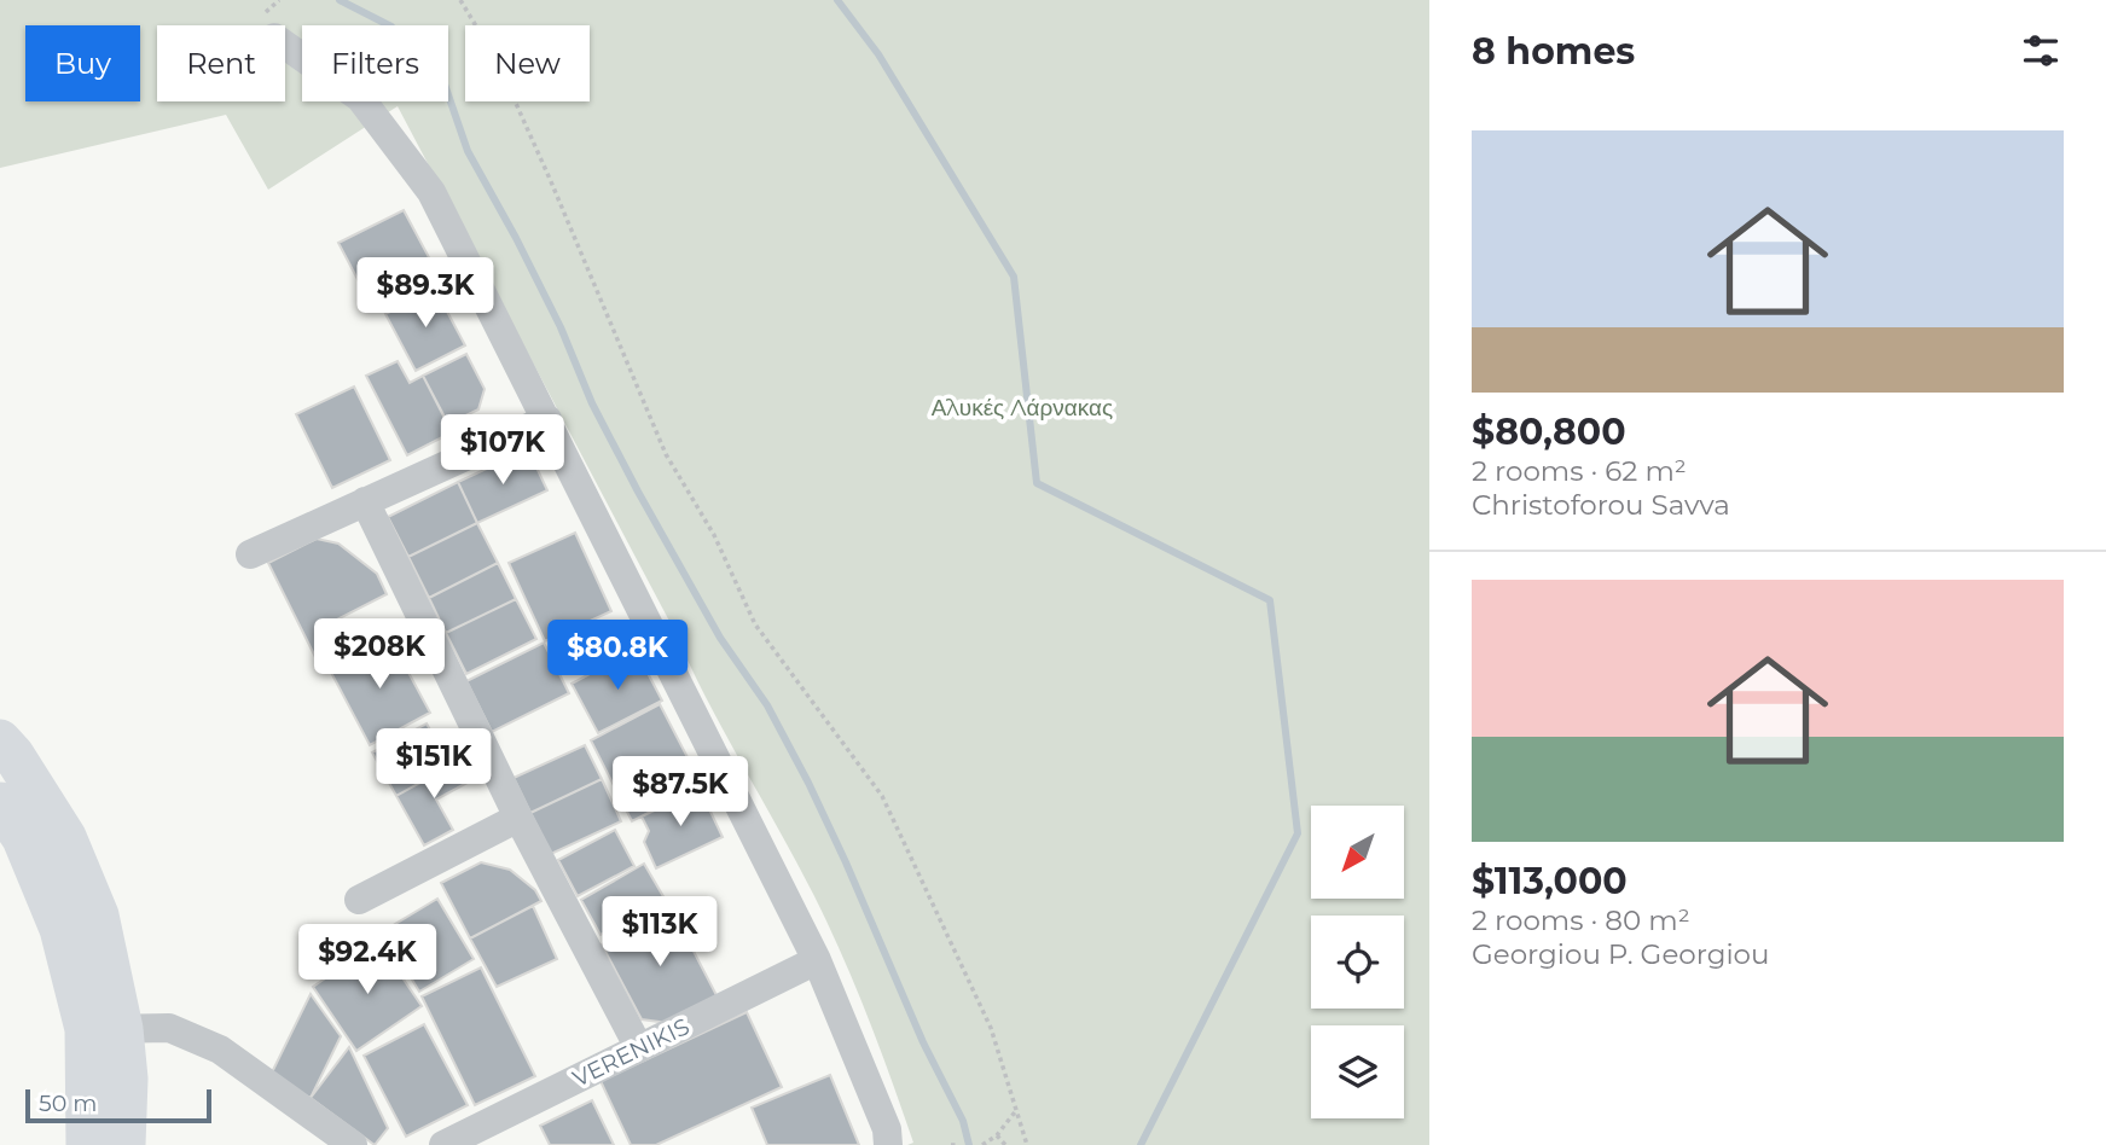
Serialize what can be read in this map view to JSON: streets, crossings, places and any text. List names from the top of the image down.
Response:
{
  "streets": {
    "street": ["VERENIKIS"]
  },
  "parks": ["Αλυκές Λάρνακας"],
  "scale_bar": "50 m",
  "north": "bottom left",
  "page": {
    "heading": "8 homes",
    "chip": [
      "Buy",
      "Rent",
      "Filters",
      "New"
    ],
    "list": [
      {
        "name": "$80,800",
        "note": "2 rooms · 62 m² · Christoforou Savva"
      },
      {
        "name": "$113,000",
        "note": "2 rooms · 80 m² · Georgiou P. Georgiou"
      }
    ],
    "price": [
      "$89.3K",
      "$107K",
      "$208K",
      "$80.8K",
      "$151K",
      "$87.5K",
      "$113K",
      "$92.4K"
    ],
    "scale": "50 m"
  }
}
